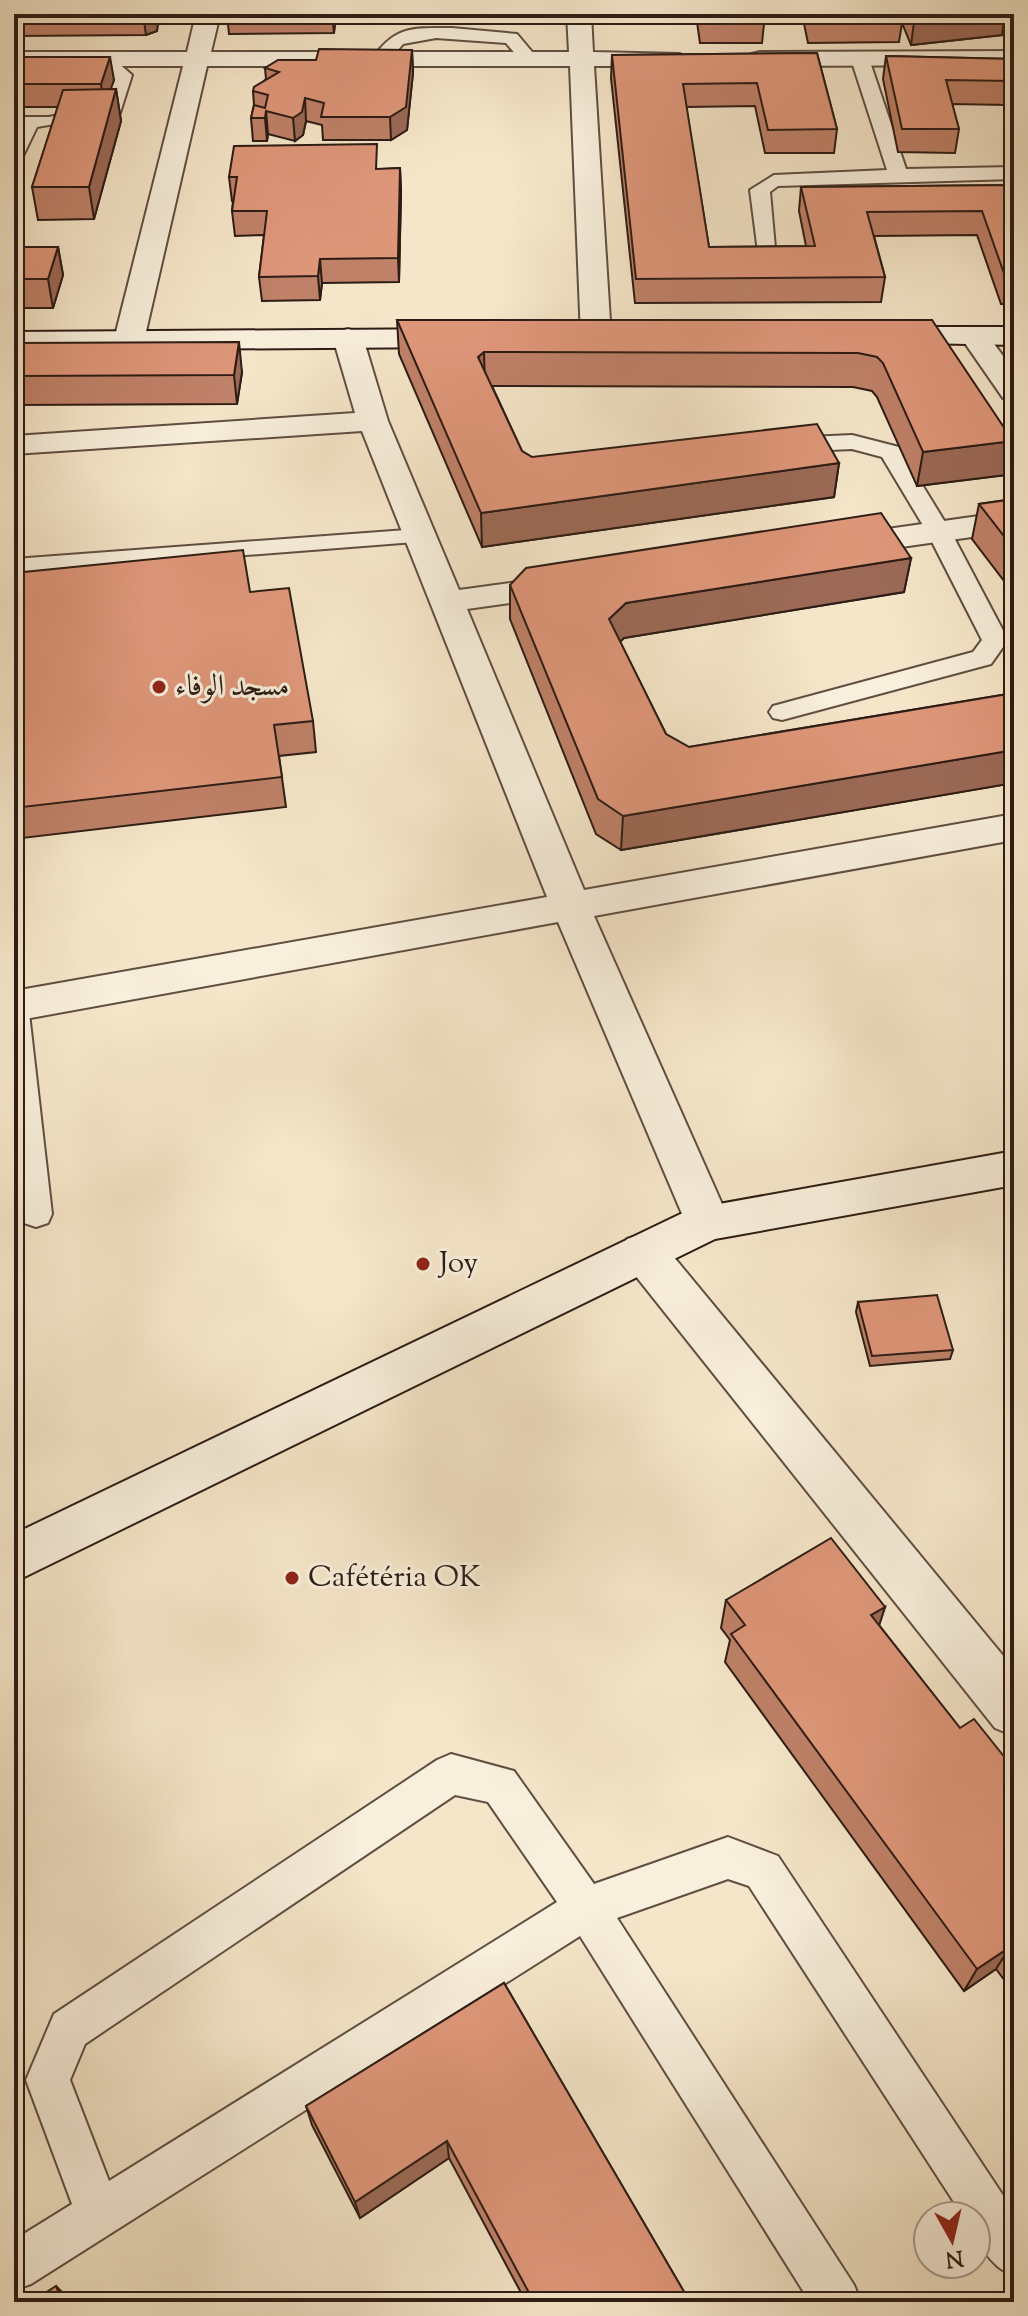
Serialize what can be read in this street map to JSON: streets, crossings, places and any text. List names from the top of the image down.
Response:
{
  "places": ["مسجد الوفاء", "Joy", "Cafétéria OK"],
  "north": "bottom"
}
